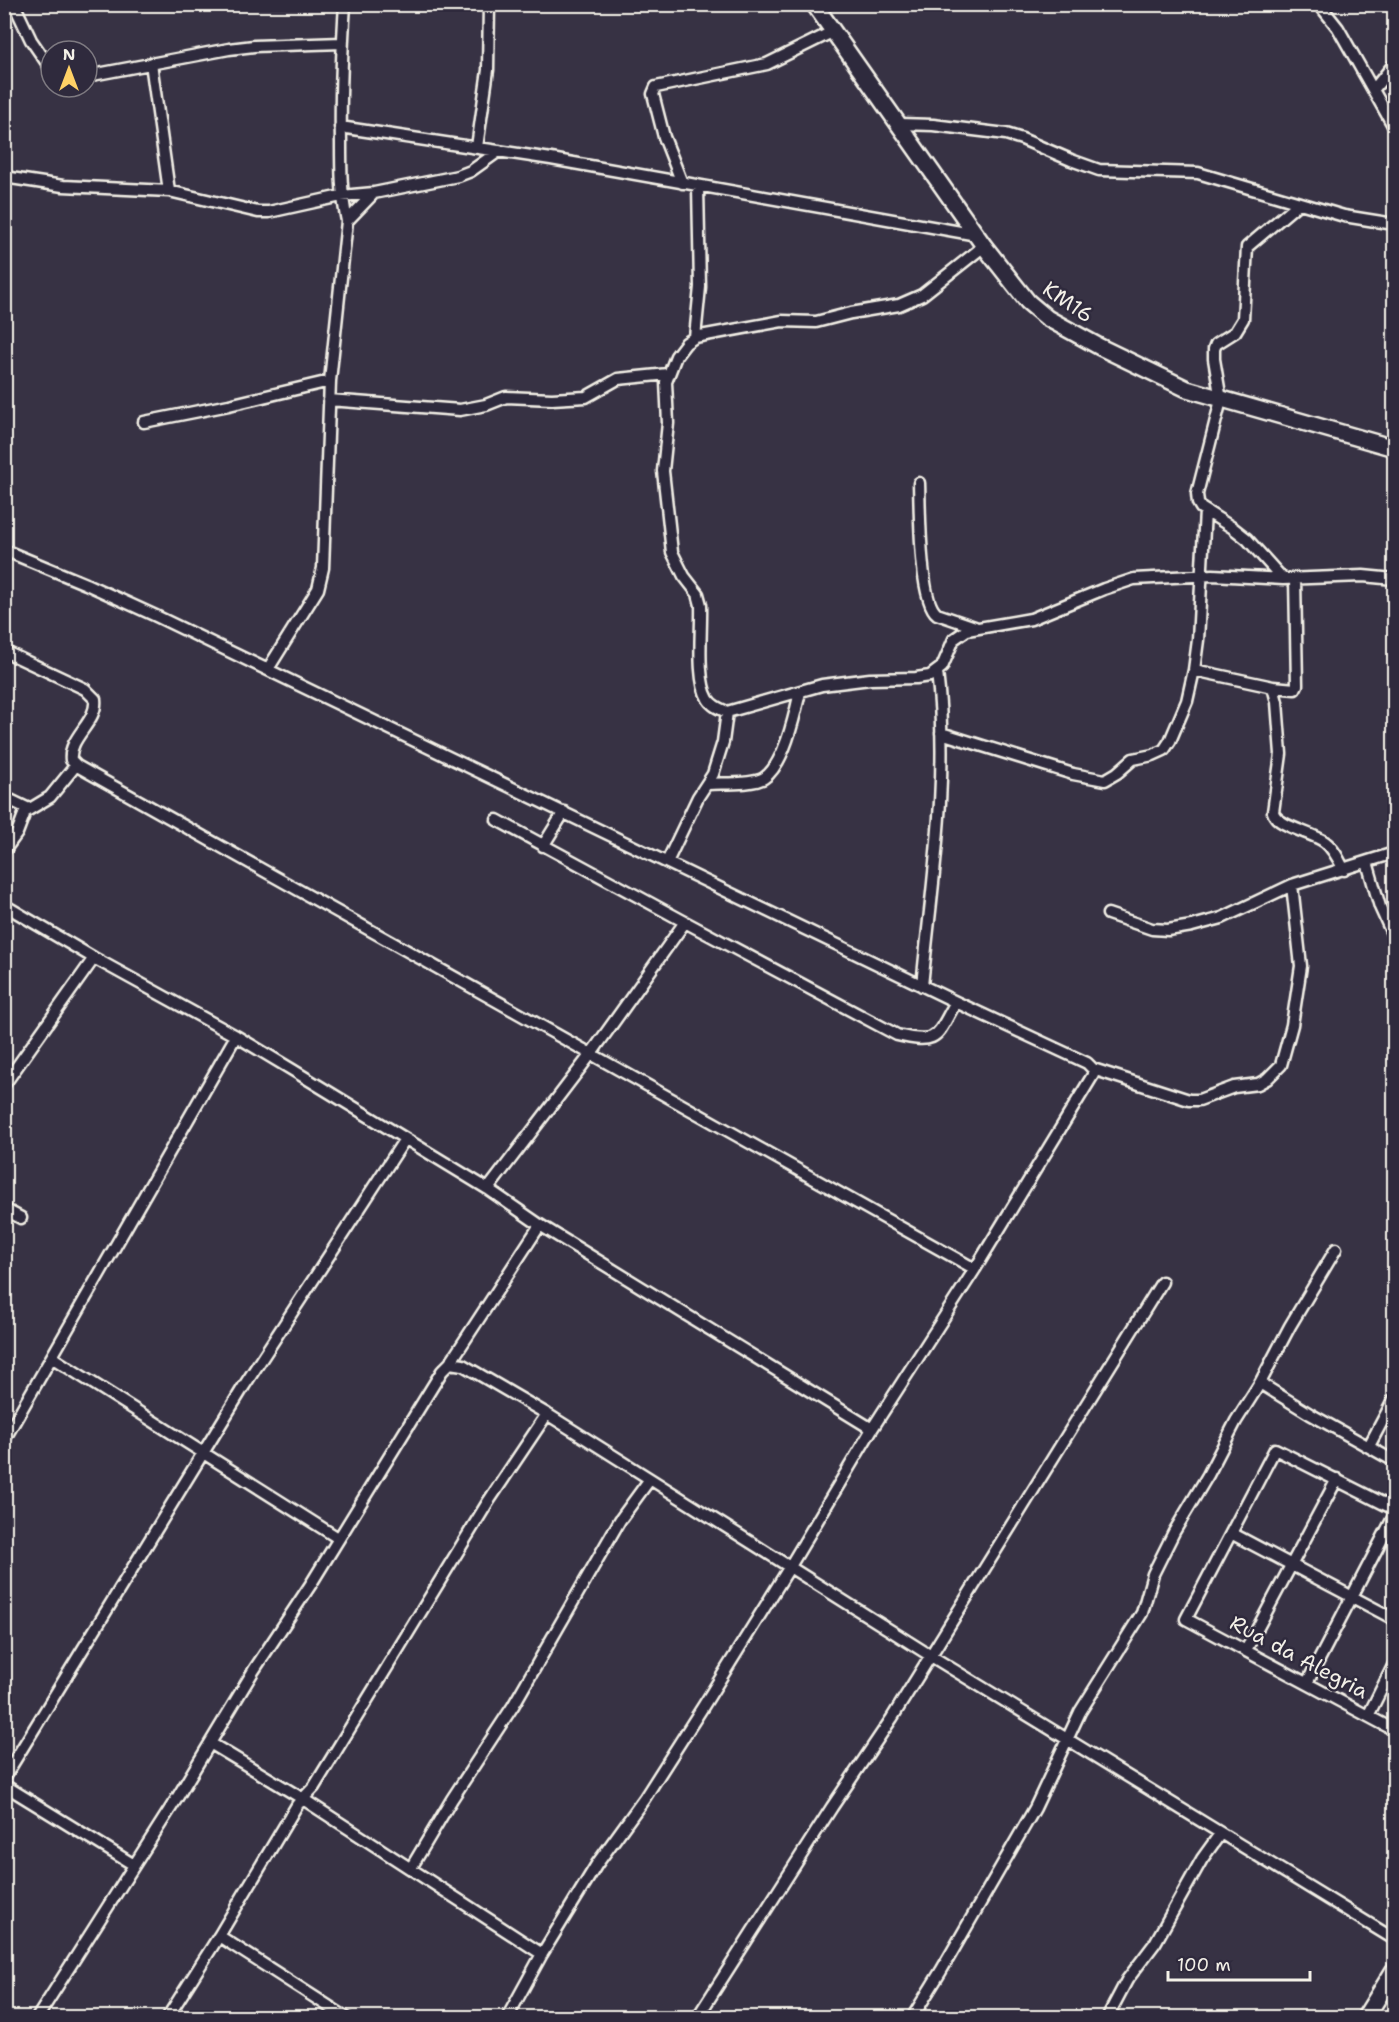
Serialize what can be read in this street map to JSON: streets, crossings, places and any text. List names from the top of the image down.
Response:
{
  "streets": {
    "street": ["KM16", "Rua da Alegria"]
  },
  "scale_bar": "100 m",
  "north": "top"
}
